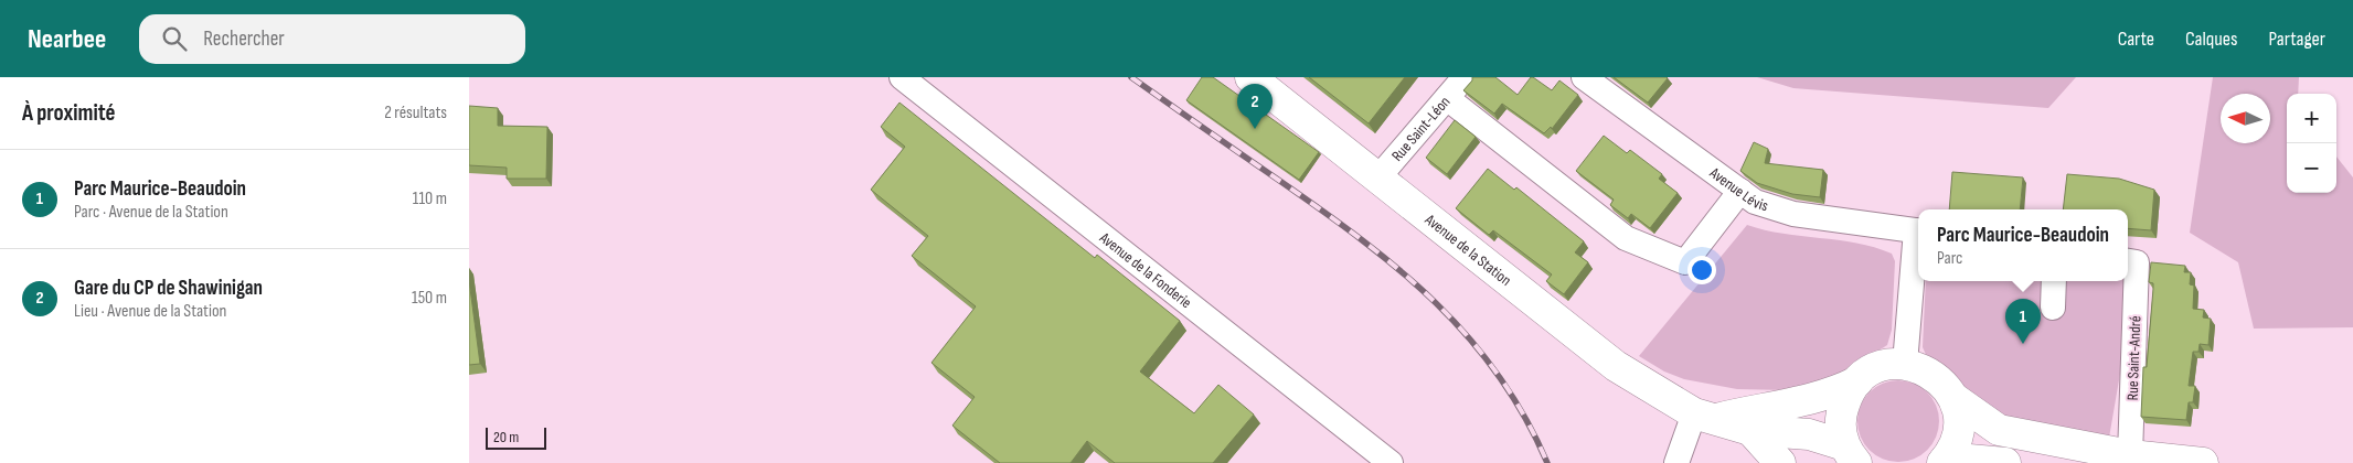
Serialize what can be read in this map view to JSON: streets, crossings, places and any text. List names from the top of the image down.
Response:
{
  "streets": {
    "main road": ["Avenue de la Station"],
    "street": [
      "Rue Saint-Léon",
      "Avenue Lévis",
      "Avenue de la Fonderie",
      "Rue Saint-André"
    ]
  },
  "crossings": [
    ["Rue Saint-Léon", "Avenue de la Station"]
  ],
  "scale_bar": "20 m",
  "north": "left",
  "page": {
    "header": "Nearbee",
    "search": "Rechercher",
    "nav": ["Carte", "Calques", "Partager"],
    "heading": ["À proximité", "2 résultats"],
    "pins": ["2", "1"],
    "map_buttons": ["+", "−"],
    "list": [
      {
        "mark": "1",
        "name": "Parc Maurice-Beaudoin",
        "note": "Parc · Avenue de la Station",
        "value": "110 m"
      },
      {
        "mark": "2",
        "name": "Gare du CP de Shawinigan",
        "note": "Lieu · Avenue de la Station",
        "value": "150 m"
      }
    ],
    "popup": ["Parc Maurice-Beaudoin", "Parc"],
    "scale": "20 m"
  }
}
